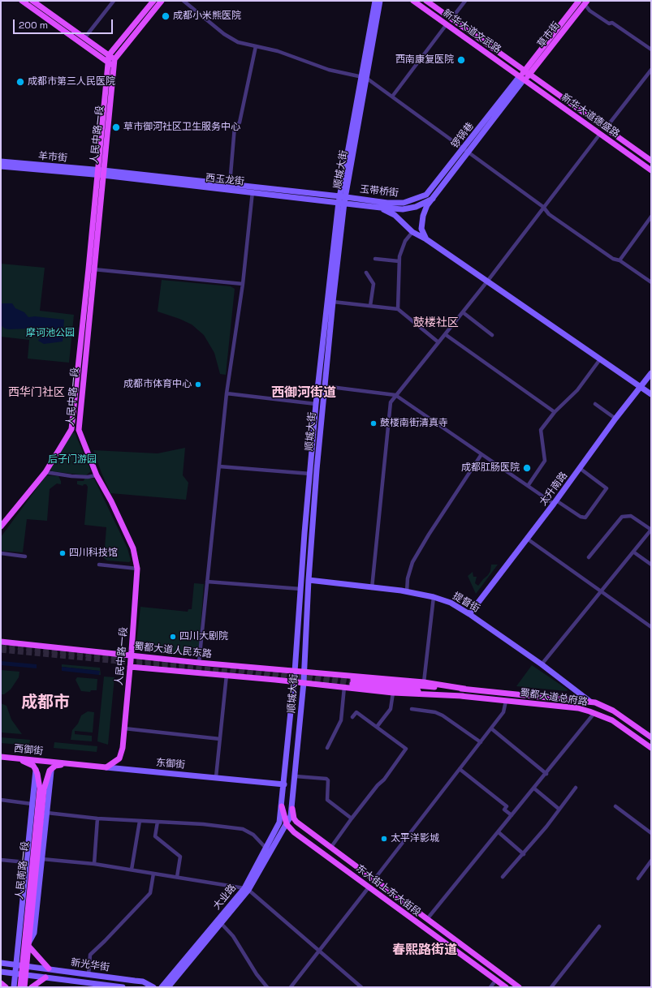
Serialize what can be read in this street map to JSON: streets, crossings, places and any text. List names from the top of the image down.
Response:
{
  "streets": {
    "main road": [
      "新华大道文武路",
      "草市街",
      "新华大道德盛路",
      "人民中路一段",
      "锣锅巷",
      "羊市街",
      "顺城大街",
      "西玉龙街",
      "玉带桥街",
      "太升南路",
      "提督街",
      "蜀都大道人民东路",
      "蜀都大道总府路",
      "西御街",
      "东御街",
      "人民南路一段",
      "东大街上东大街段",
      "大业路",
      "新光华街"
    ]
  },
  "crossings": [
    ["新华大道文武路", "草市街"],
    ["新华大道文武路", "新华大道德盛路"],
    ["新华大道文武路", "锣锅巷"],
    ["草市街", "新华大道德盛路"],
    ["草市街", "锣锅巷"],
    ["新华大道德盛路", "锣锅巷"],
    ["人民中路一段", "羊市街"],
    ["人民中路一段", "西玉龙街"],
    ["人民中路一段", "蜀都大道人民东路"],
    ["人民中路一段", "东御街"],
    ["锣锅巷", "玉带桥街"],
    ["羊市街", "西玉龙街"],
    ["顺城大街", "西玉龙街"],
    ["顺城大街", "玉带桥街"],
    ["顺城大街", "提督街"],
    ["顺城大街", "蜀都大道人民东路"],
    ["顺城大街", "蜀都大道总府路"],
    ["顺城大街", "东御街"],
    ["顺城大街", "东大街上东大街段"],
    ["顺城大街", "大业路"],
    ["西玉龙街", "玉带桥街"],
    ["太升南路", "提督街"],
    ["提督街", "蜀都大道总府路"],
    ["蜀都大道人民东路", "蜀都大道总府路"],
    ["西御街", "东御街"],
    ["人民南路一段", "新光华街"],
    ["东大街上东大街段", "大业路"]
  ],
  "districts": [
    "鼓楼社区",
    "西华门社区",
    "西御河街道",
    "成都市",
    "春熙路街道"
  ],
  "parks": ["摩诃池公园", "后子门游园"],
  "places": [
    "成都小米熊医院",
    "西南康复医院",
    "成都市第三人民医院",
    "草市御河社区卫生服务中心",
    "成都市体育中心",
    "鼓楼南街清真寺",
    "成都肛肠医院",
    "四川科技馆",
    "四川大剧院",
    "太平洋影城"
  ],
  "scale_bar": "200 m"
}
